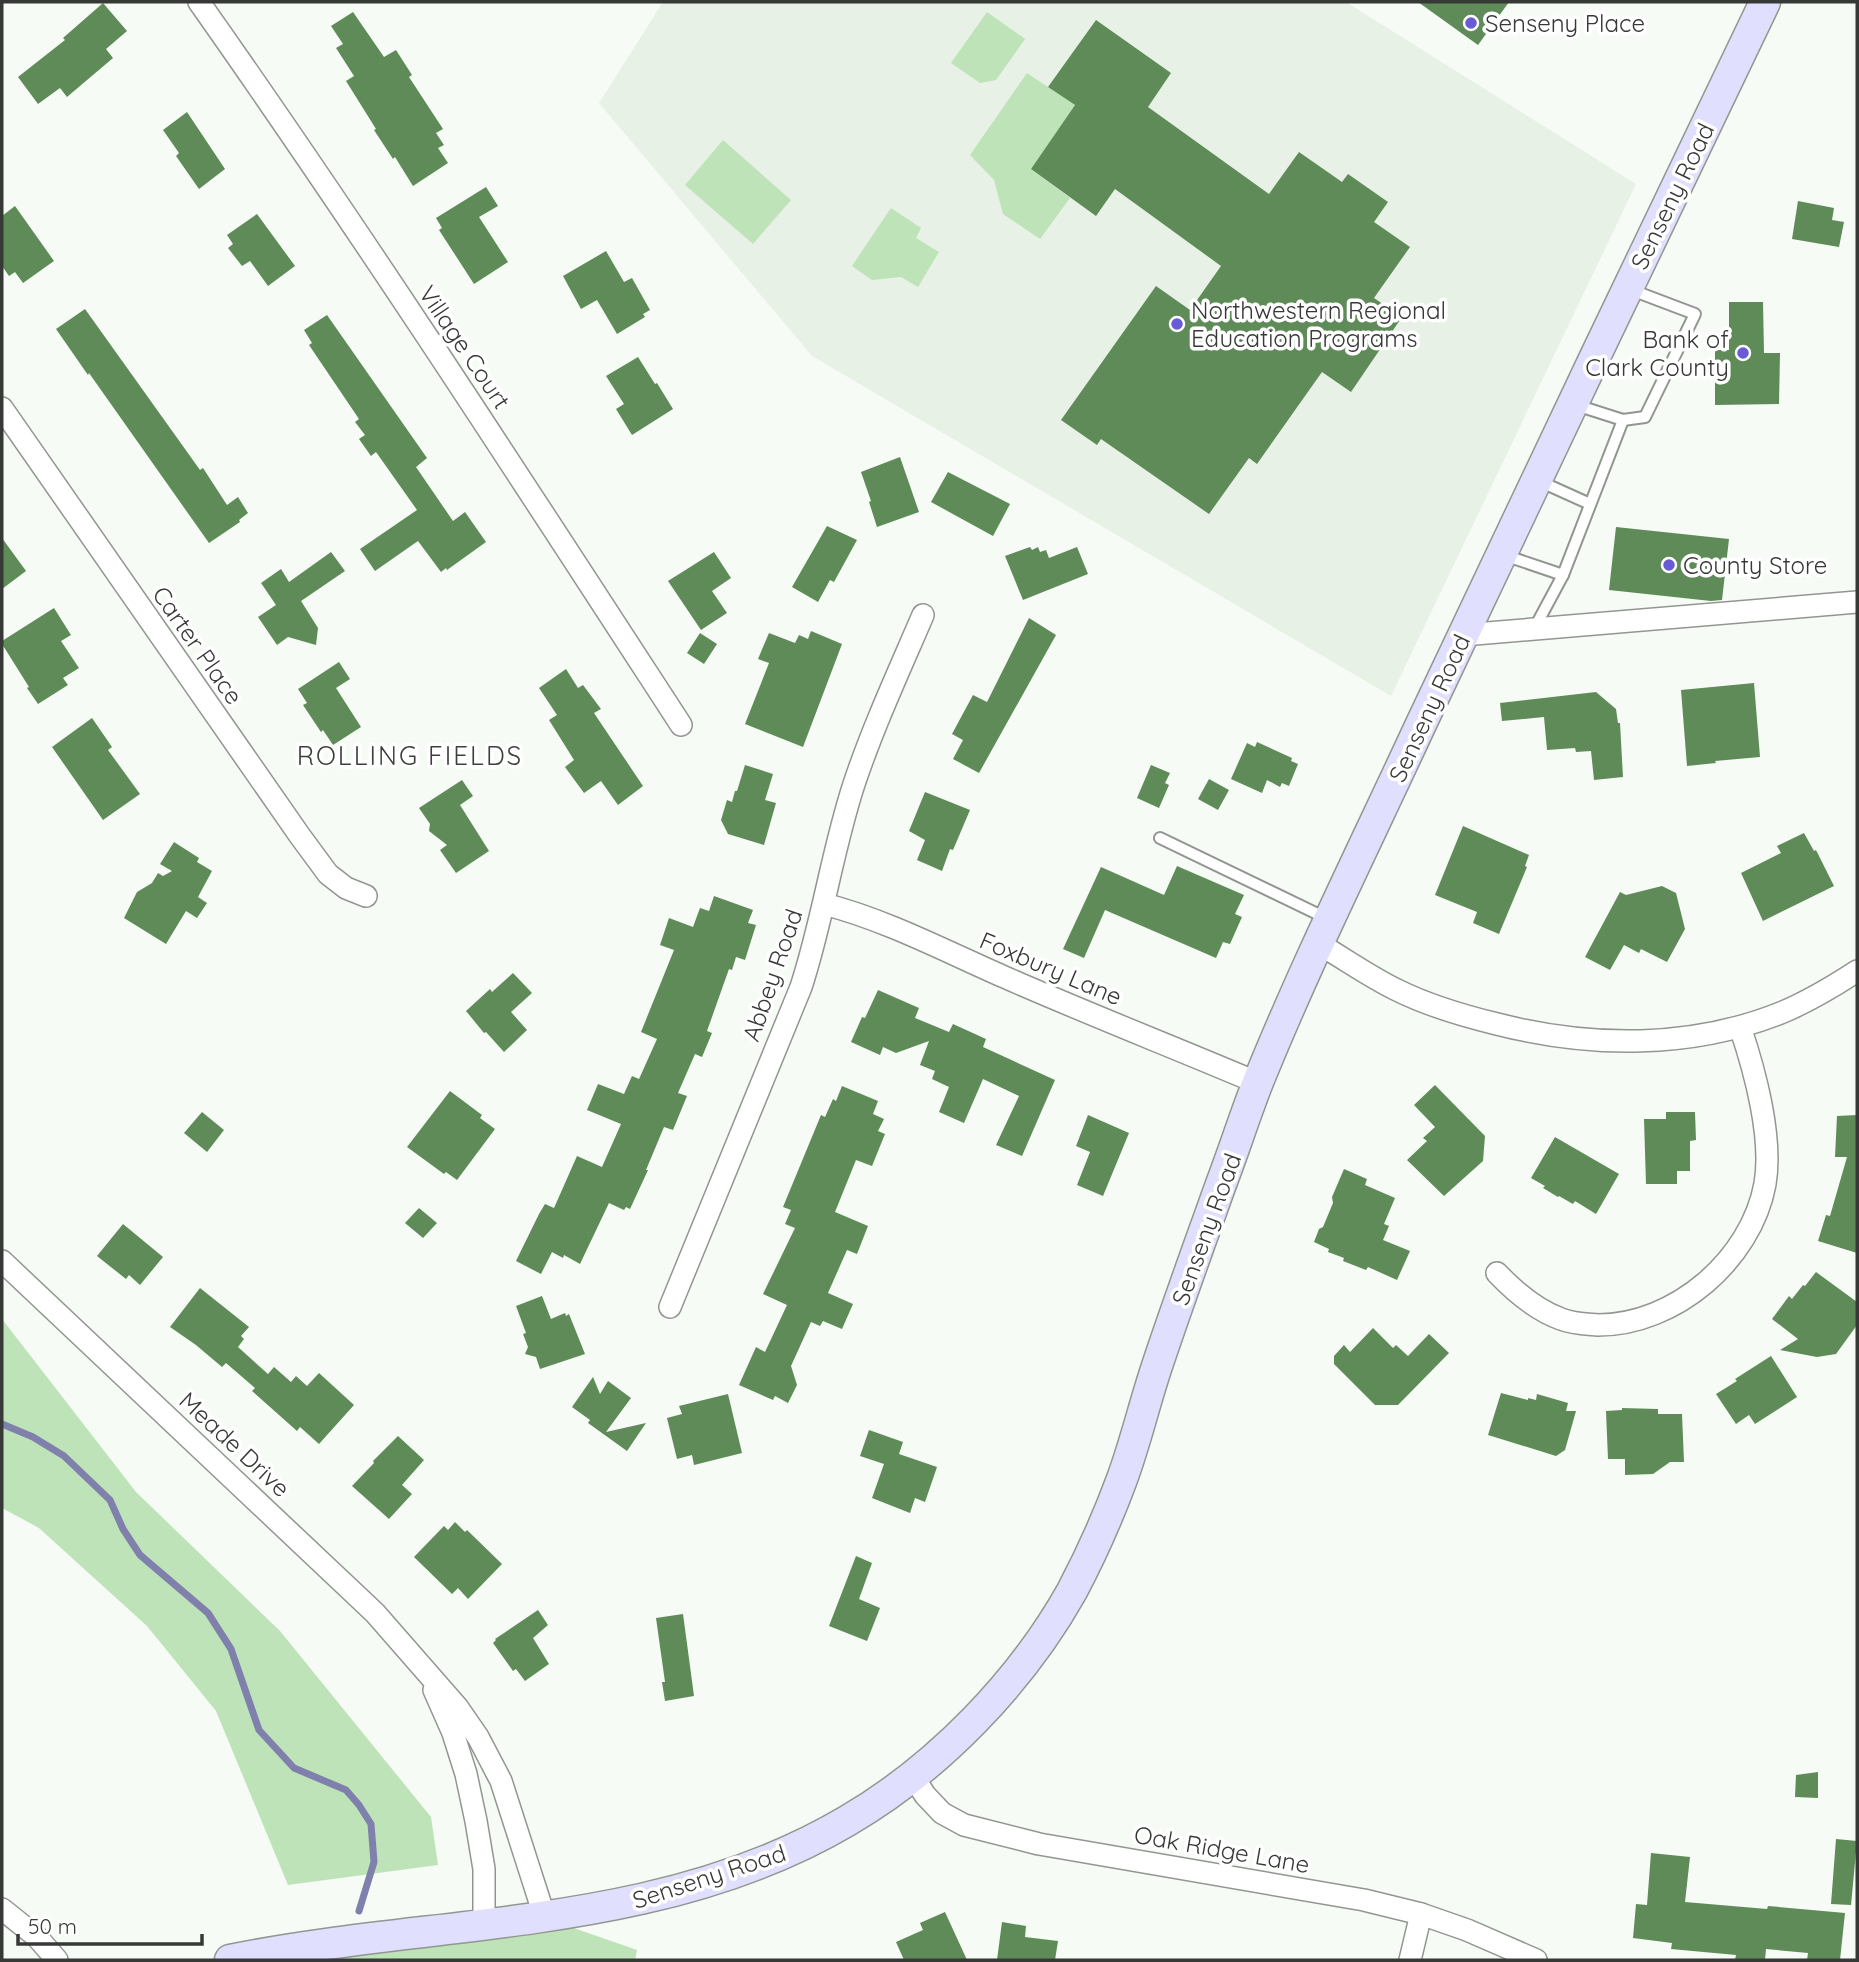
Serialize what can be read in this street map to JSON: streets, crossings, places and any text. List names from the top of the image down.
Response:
{
  "streets": {
    "main road": ["Senseny Road"],
    "street": [
      "Village Court",
      "Carter Place",
      "Foxbury Lane",
      "Abbey Road",
      "Meade Drive",
      "Oak Ridge Lane"
    ]
  },
  "crossings": [
    ["Senseny Road", "Foxbury Lane"],
    ["Senseny Road", "Meade Drive"],
    ["Senseny Road", "Oak Ridge Lane"],
    ["Foxbury Lane", "Abbey Road"]
  ],
  "districts": ["ROLLING FIELDS"],
  "places": [
    "Senseny Place",
    "Northwestern Regional Education Programs",
    "Bank of Clark County",
    "County Store"
  ],
  "scale_bar": "50 m"
}
